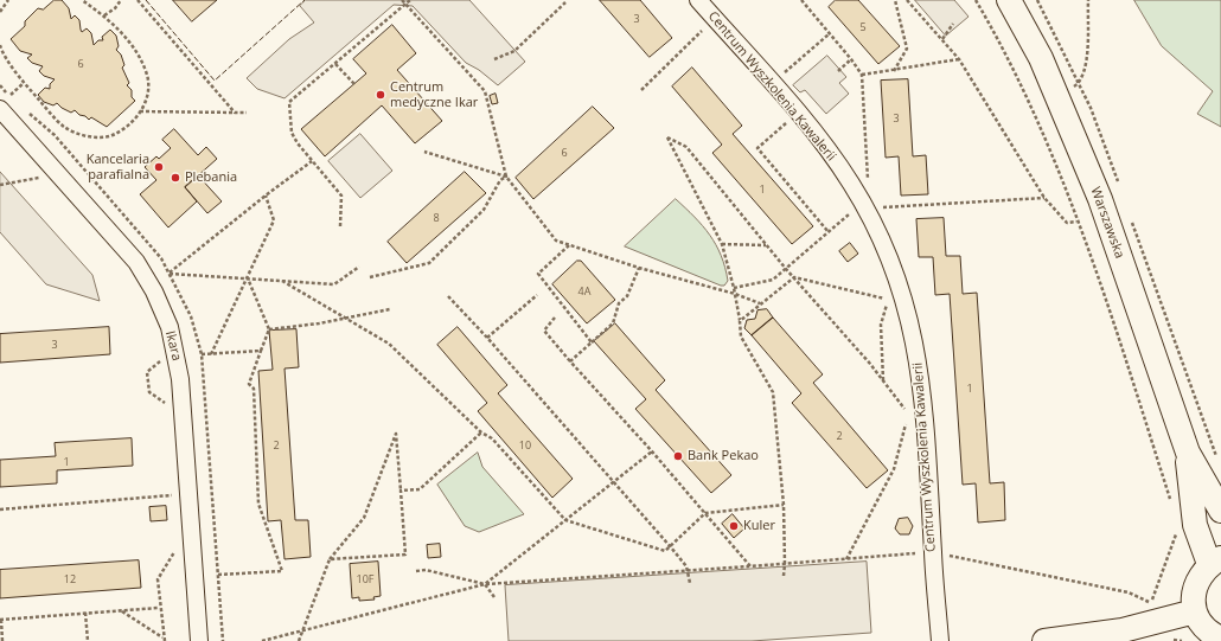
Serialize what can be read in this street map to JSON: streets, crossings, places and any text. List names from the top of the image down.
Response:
{
  "streets": {
    "main road": ["Warszawska"],
    "street": ["Centrum Wyszkolenia Kawalerii", "Ikara"]
  },
  "places": [
    "Centrum medyczne Ikar",
    "Kancelaria parafialna",
    "Plebania",
    "Bank Pekao",
    "Kuler"
  ],
  "house_numbers": [
    "3",
    "5",
    "6",
    "3",
    "6",
    "1",
    "8",
    "4A",
    "3",
    "1",
    "2",
    "2",
    "10",
    "1",
    "12",
    "10F"
  ]
}
